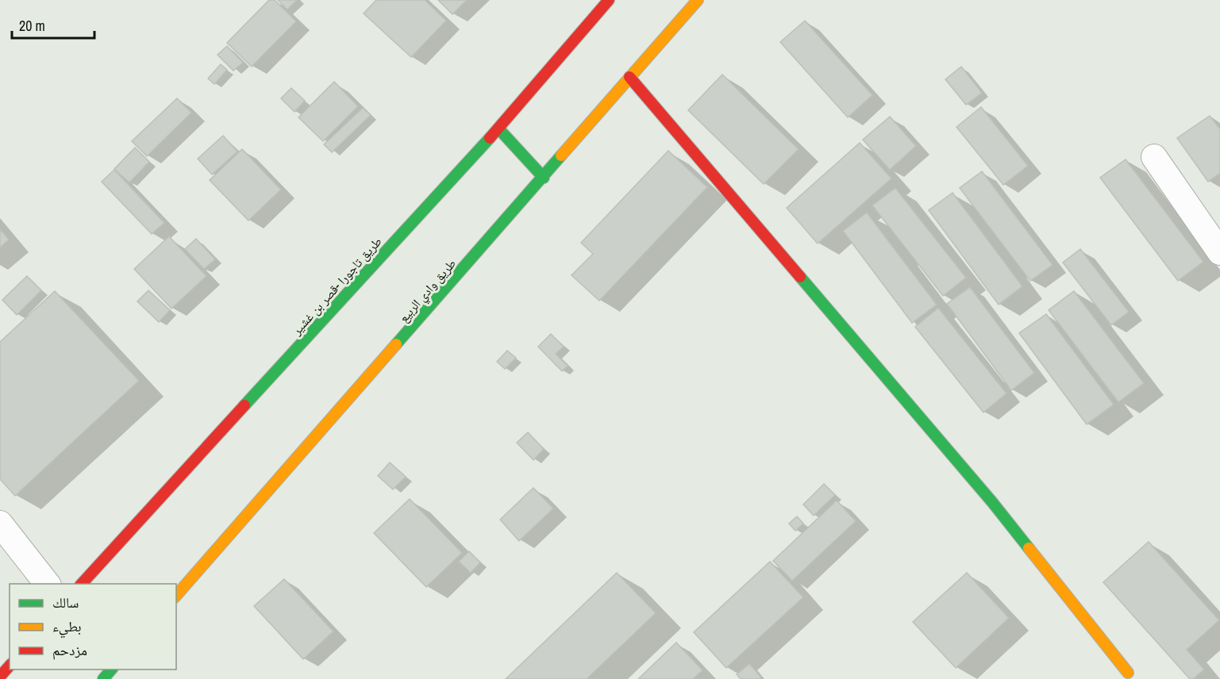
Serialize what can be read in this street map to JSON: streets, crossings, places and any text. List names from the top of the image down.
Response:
{
  "streets": {
    "main road": ["طريق تاجورا -قصر بن غشير", "طريق وادي الربيع"]
  },
  "legend": ["سالك", "بطيء", "مزدحم"],
  "scale_bar": "20 m"
}
